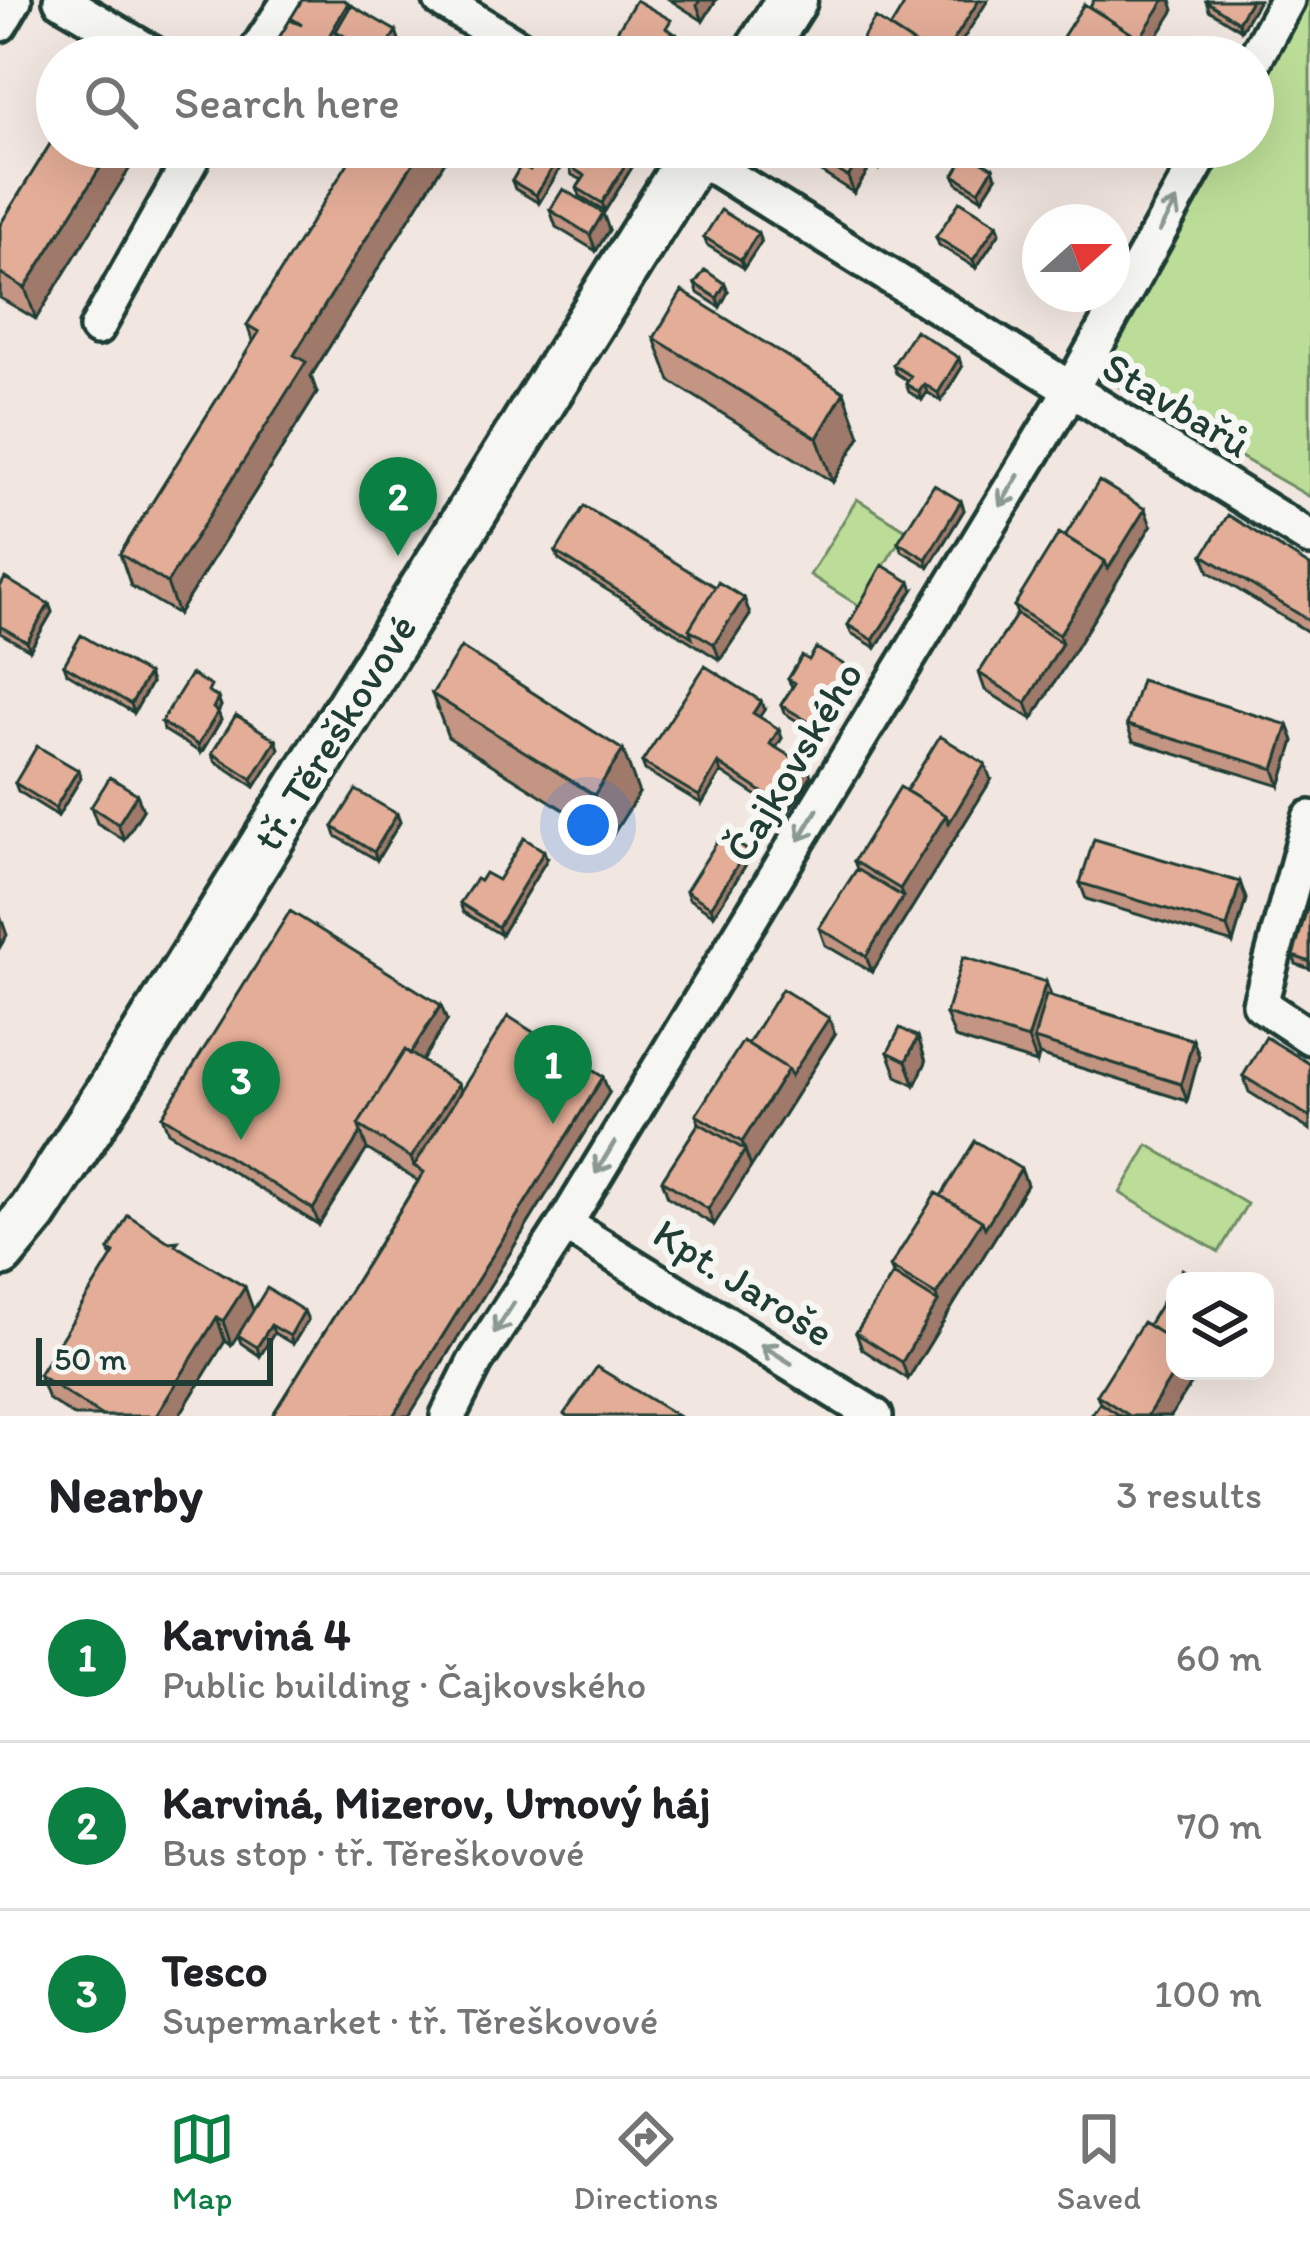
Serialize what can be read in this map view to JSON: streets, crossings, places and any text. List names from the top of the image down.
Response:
{
  "streets": {
    "street": [
      "Stavbařů",
      "tř. Těreškovové",
      "Čajkovského",
      "Kpt. Jaroše"
    ]
  },
  "crossings": [
    ["Stavbařů", "Čajkovského"],
    ["Čajkovského", "Kpt. Jaroše"]
  ],
  "one_way": ["Kpt. Jaroše"],
  "scale_bar": "50 m",
  "north": "right",
  "page": {
    "search": "Search here",
    "pins": ["2", "1", "3"],
    "scale": "50 m",
    "heading": ["Nearby", "3 results"],
    "list": [
      {
        "mark": "1",
        "name": "Karviná 4",
        "note": "Public building · Čajkovského",
        "value": "60 m"
      },
      {
        "mark": "2",
        "name": "Karviná, Mizerov, Urnový háj",
        "note": "Bus stop · tř. Těreškovové",
        "value": "70 m"
      },
      {
        "mark": "3",
        "name": "Tesco",
        "note": "Supermarket · tř. Těreškovové",
        "value": "100 m"
      }
    ],
    "nav": ["Map", "Directions", "Saved"]
  }
}
